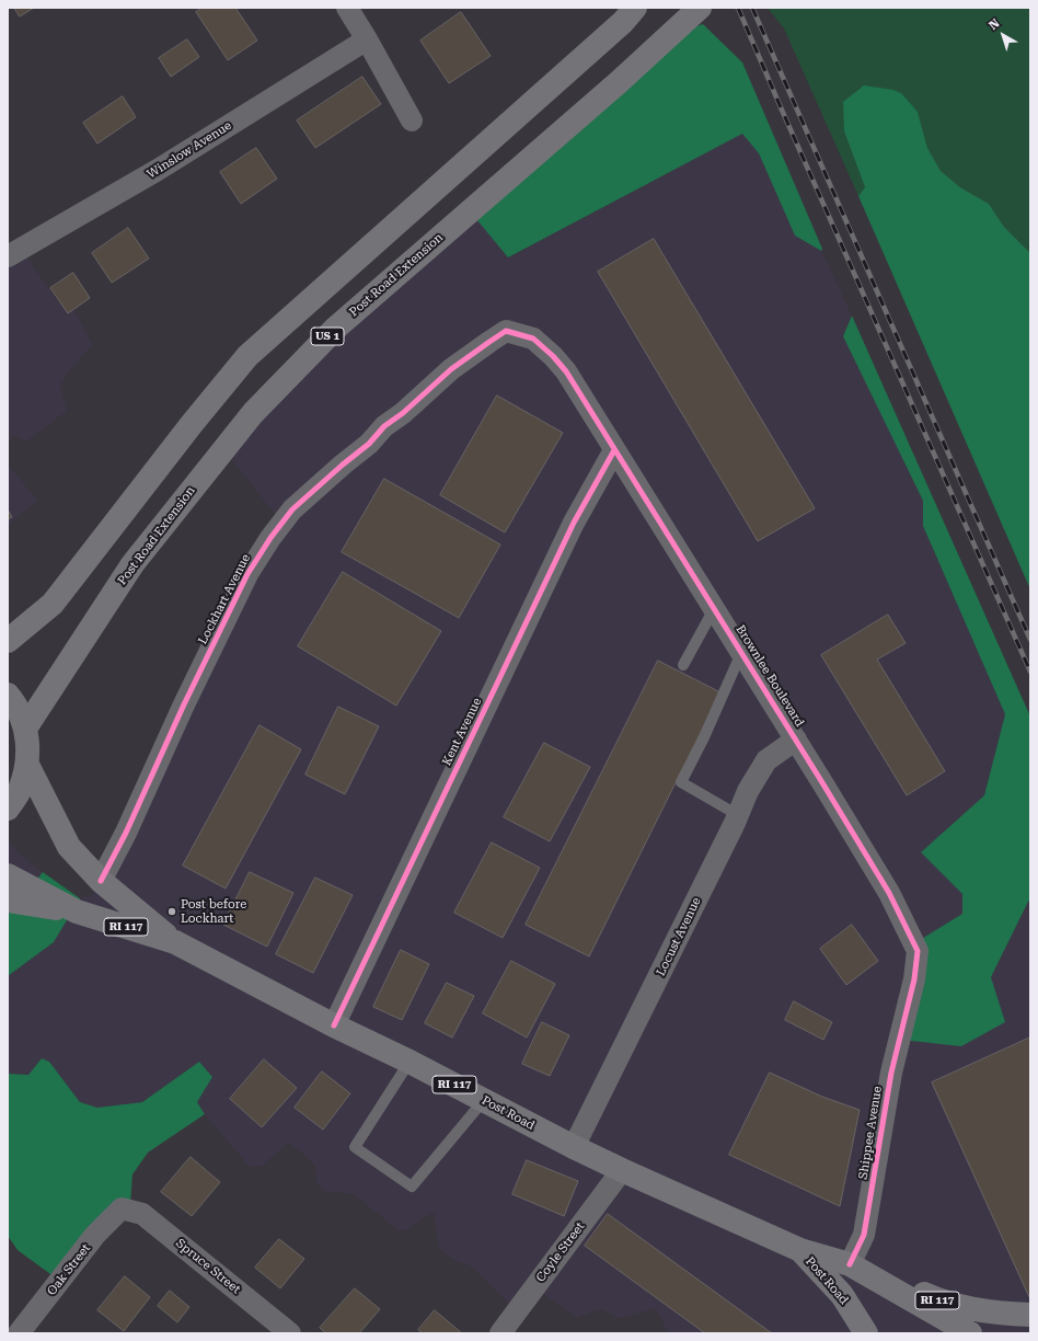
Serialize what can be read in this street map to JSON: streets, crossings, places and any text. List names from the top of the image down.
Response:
{
  "streets": {
    "main road": [
      "Post Road Extension",
      "US 1",
      "RI 117",
      "Post Road"
    ],
    "street": [
      "Winslow Avenue",
      "Lockhart Avenue",
      "Brownlee Boulevard",
      "Kent Avenue",
      "Locust Avenue",
      "Shippee Avenue",
      "Coyle Street",
      "Spruce Street",
      "Oak Street"
    ]
  },
  "crossings": [
    ["Lockhart Avenue", "Brownlee Boulevard"],
    ["Lockhart Avenue", "RI 117"],
    ["Brownlee Boulevard", "Kent Avenue"],
    ["Brownlee Boulevard", "Locust Avenue"],
    ["Brownlee Boulevard", "Shippee Avenue"],
    ["Kent Avenue", "Post Road"],
    ["RI 117", "Post Road"],
    ["RI 117", "Shippee Avenue"],
    ["Locust Avenue", "Post Road"],
    ["Post Road", "Shippee Avenue"],
    ["Post Road", "Coyle Street"],
    ["Spruce Street", "Oak Street"]
  ],
  "places": ["Post before Lockhart"],
  "north": "top left"
}
